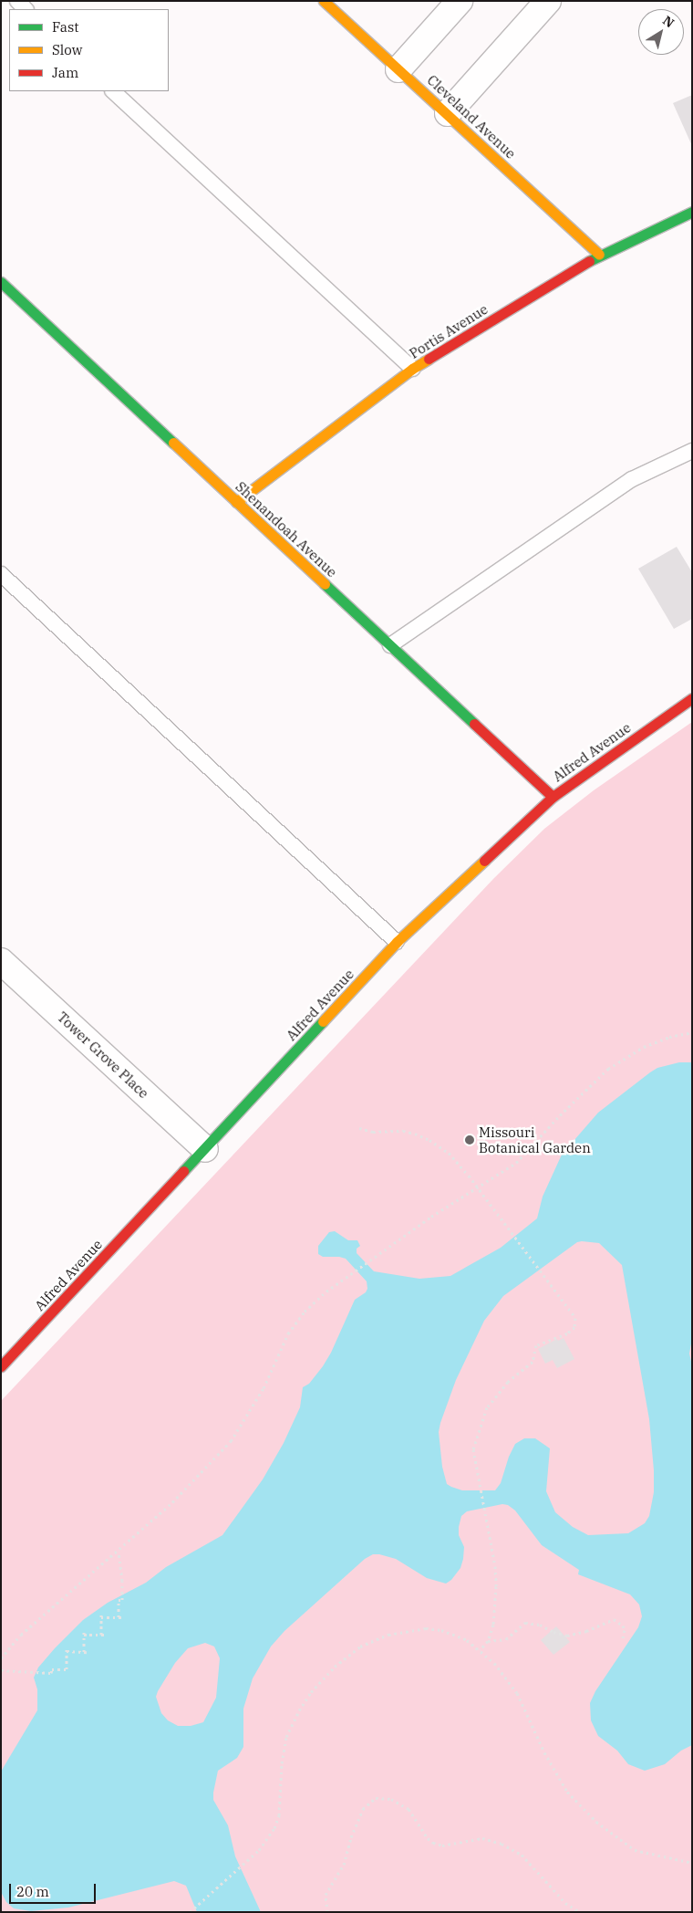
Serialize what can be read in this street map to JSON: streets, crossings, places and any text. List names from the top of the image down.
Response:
{
  "streets": {
    "street": [
      "Cleveland Avenue",
      "Portis Avenue",
      "Shenandoah Avenue",
      "Alfred Avenue",
      "Tower Grove Place"
    ]
  },
  "crossings": [
    ["Cleveland Avenue", "Portis Avenue"],
    ["Portis Avenue", "Shenandoah Avenue"],
    ["Shenandoah Avenue", "Alfred Avenue"],
    ["Alfred Avenue", "Tower Grove Place"]
  ],
  "places": ["Missouri Botanical Garden"],
  "legend": ["Fast", "Slow", "Jam"],
  "scale_bar": "20 m",
  "north": "top right"
}
